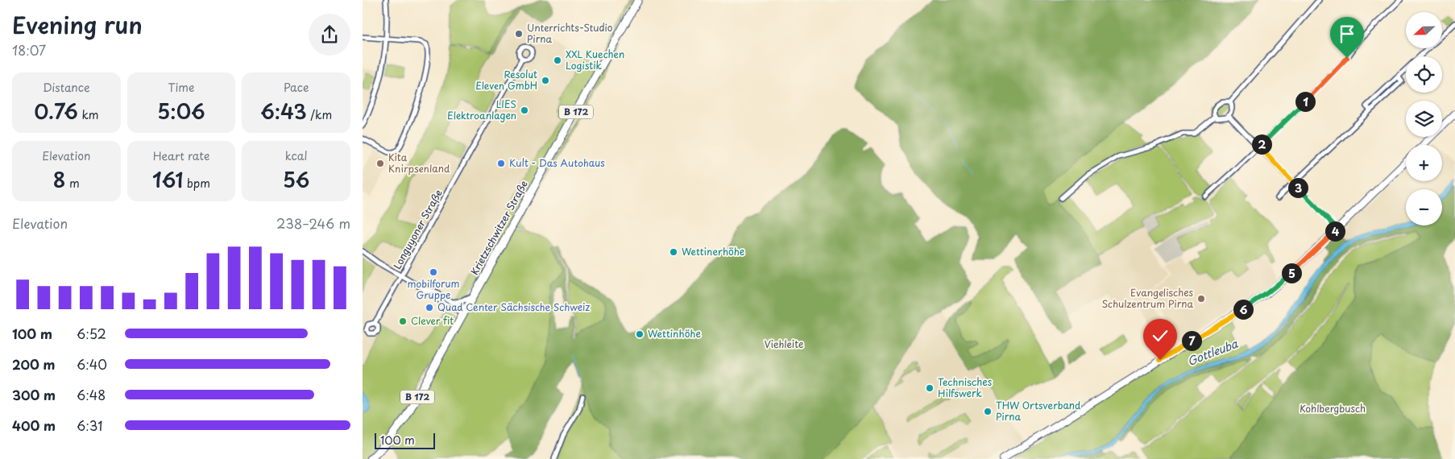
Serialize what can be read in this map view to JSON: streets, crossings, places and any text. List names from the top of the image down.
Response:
{
  "streets": {
    "main road": ["B 172", "Krietzschwitzer Straße"],
    "street": ["Longuyoner Straße"]
  },
  "water": ["Gottleuba"],
  "parks": ["Viehleite", "Kohlbergbusch"],
  "places": [
    "Unterrichts-Studio Pirna",
    "XXL Kuechen Logistik",
    "Resolut Eleven GmbH",
    "LIES Elektroanlagen",
    "Kita Knirpsenland",
    "Kult - Das Autohaus",
    "Wettinerhöhe",
    "mobilforum Gruppe",
    "Evangelisches Schulzentrum Pirna",
    "Quad Center Sächsische Schweiz",
    "Clever fit",
    "Wettinhöhe",
    "Technisches Hilfswerk",
    "THW Ortsverband Pirna"
  ],
  "scale_bar": "100 m",
  "north": "left",
  "page": {
    "heading": ["Evening run", "18:07"],
    "map_buttons": ["+", "−"],
    "stats": [
      ["Distance", "0.76 km"],
      ["Time", "5:06"],
      ["Pace", "6:43 /km"],
      ["Elevation", "8 m"],
      ["Heart rate", "161 bpm"],
      ["kcal", "56"]
    ],
    "pins": [
      "1",
      "2",
      "3",
      "4",
      "5",
      "6",
      "7"
    ],
    "chart": ["Elevation", "238–246 m"],
    "list": [
      {
        "name": "100 m",
        "note": "6:52"
      },
      {
        "name": "200 m",
        "note": "6:40"
      },
      {
        "name": "300 m",
        "note": "6:48"
      },
      {
        "name": "400 m",
        "note": "6:31"
      }
    ],
    "scale": "100 m"
  }
}
